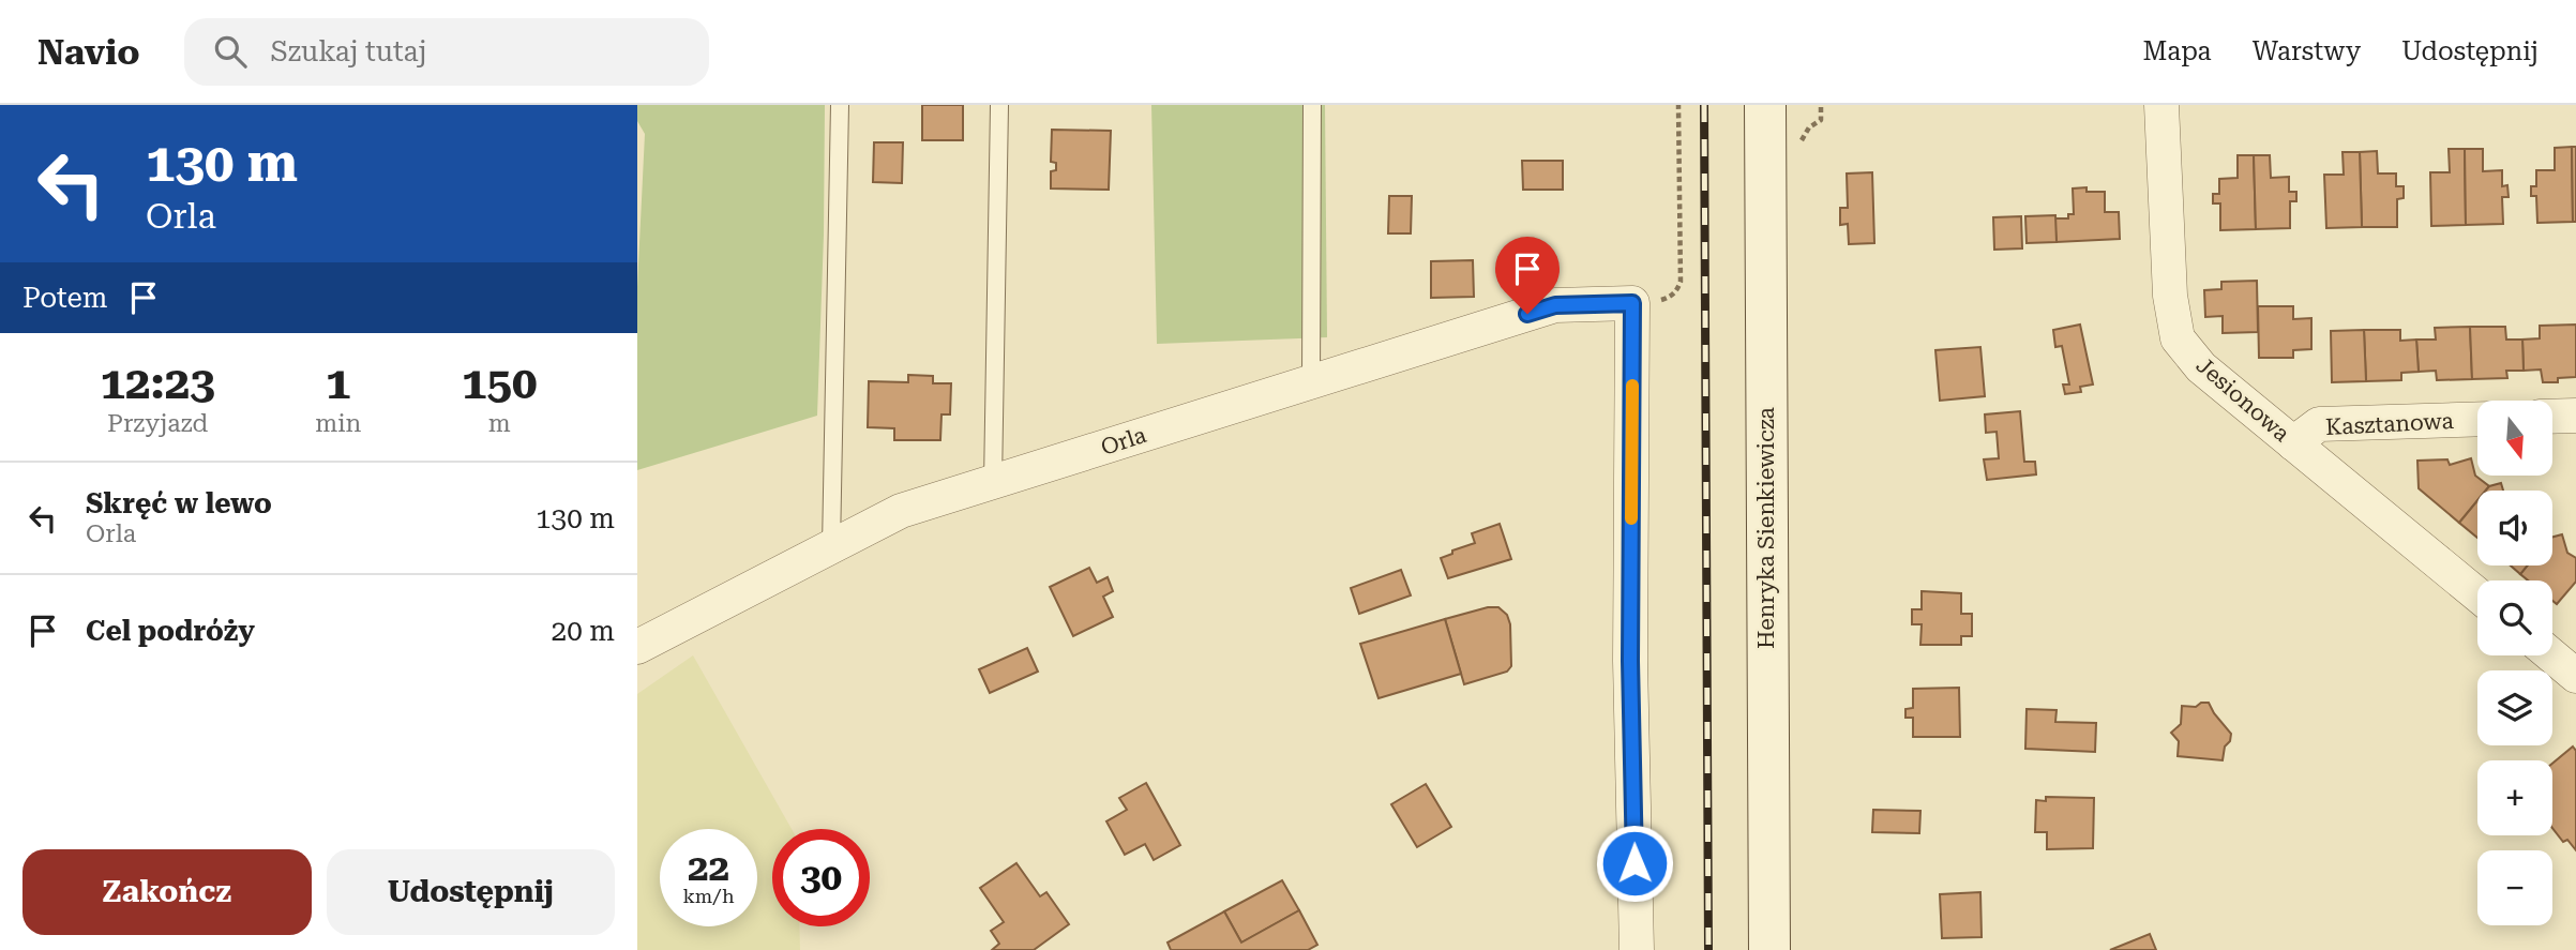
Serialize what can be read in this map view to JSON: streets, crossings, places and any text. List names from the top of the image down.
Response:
{
  "streets": {
    "main road": ["Henryka Sienkiewicza"],
    "street": ["Jesionowa", "Kasztanowa", "Orla"]
  },
  "crossings": [
    ["Jesionowa", "Kasztanowa"]
  ],
  "north": "bottom",
  "page": {
    "header": "Navio",
    "search": "Szukaj tutaj",
    "nav": ["Mapa", "Warstwy", "Udostępnij"],
    "turn": ["130 m", "Orla"],
    "then": "Potem",
    "eta": [
      "12:23",
      "Przyjazd",
      "1",
      "min",
      "150",
      "m"
    ],
    "map_buttons": ["+", "−"],
    "list": [
      {
        "name": "Skręć w lewo",
        "note": "Orla",
        "value": "130 m"
      },
      {
        "name": "Cel podróży",
        "value": "20 m"
      }
    ],
    "speed": "22 km/h",
    "limit": "30",
    "buttons": ["Zakończ", "Udostępnij"]
  }
}
